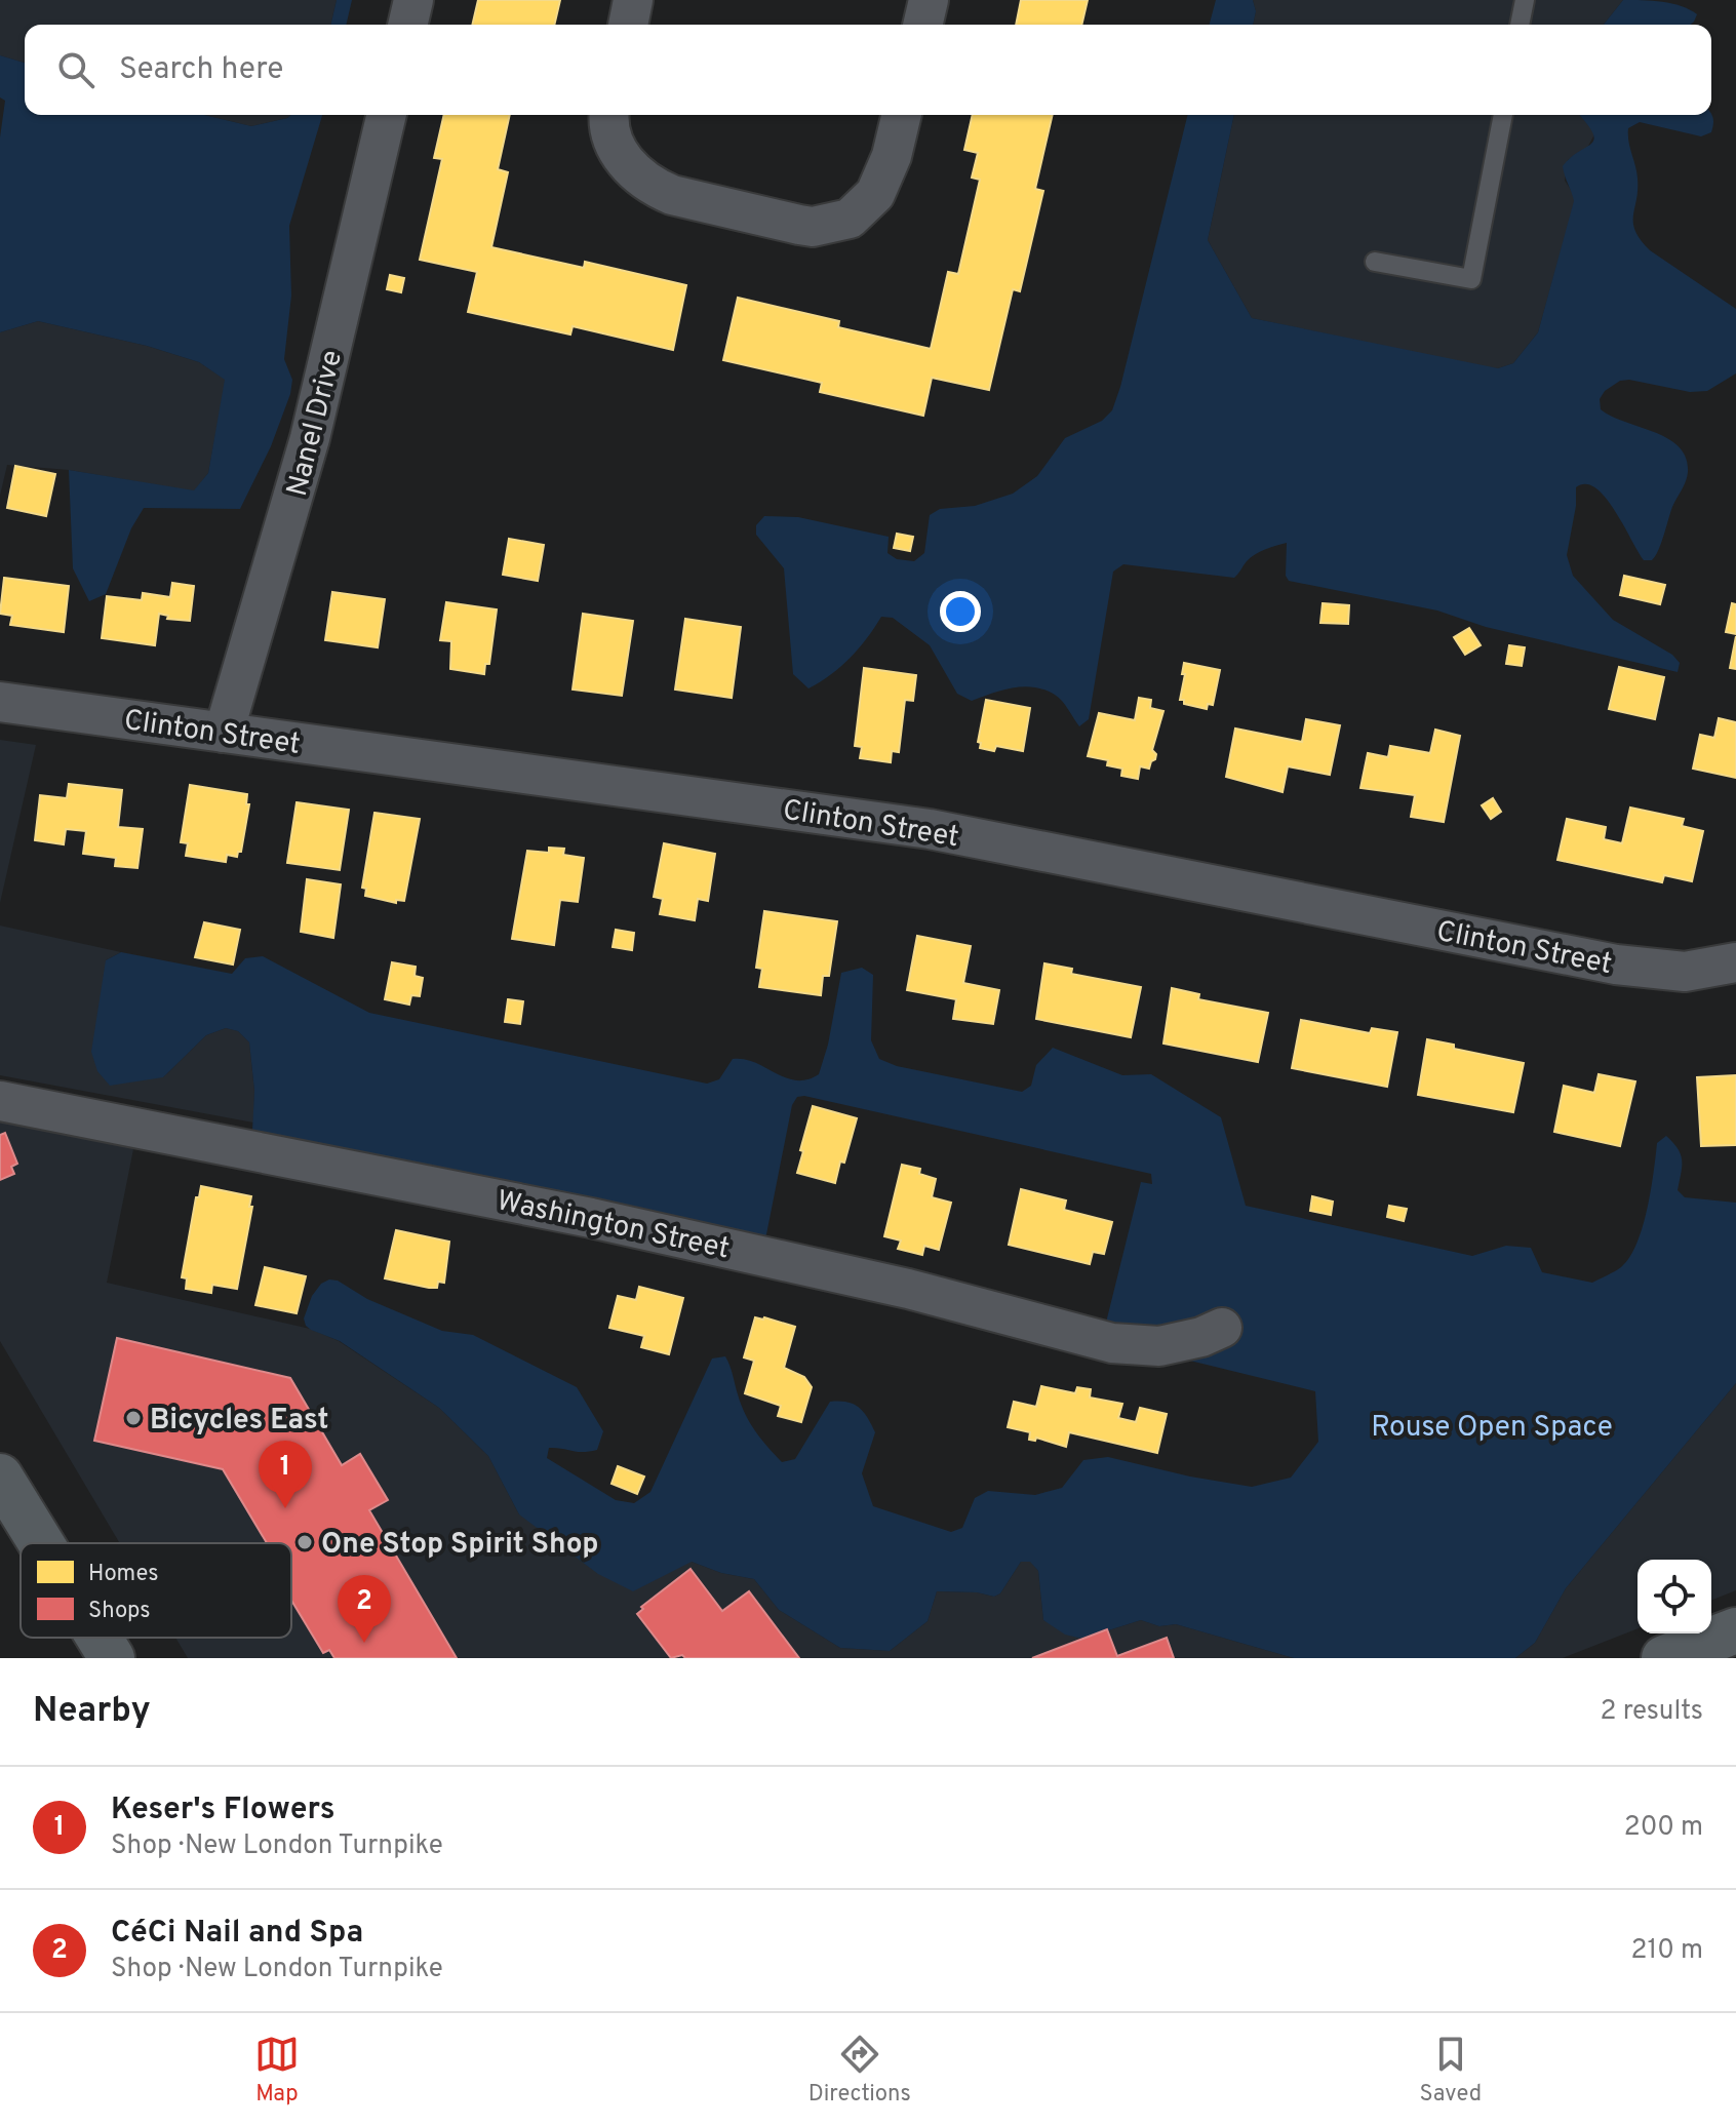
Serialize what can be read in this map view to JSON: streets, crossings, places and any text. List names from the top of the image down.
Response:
{
  "streets": {
    "street": ["Nanel Drive", "Clinton Street", "Washington Street"]
  },
  "crossings": [
    ["Nanel Drive", "Clinton Street"]
  ],
  "parks": ["Rouse Open Space"],
  "places": ["Bicycles East", "One Stop Spirit Shop"],
  "legend": ["Homes", "Shops"],
  "page": {
    "search": "Search here",
    "pins": ["1", "2"],
    "heading": ["Nearby", "2 results"],
    "list": [
      {
        "mark": "1",
        "name": "Keser's Flowers",
        "note": "Shop · New London Turnpike",
        "value": "200 m"
      },
      {
        "mark": "2",
        "name": "CéCi Nail and Spa",
        "note": "Shop · New London Turnpike",
        "value": "210 m"
      }
    ],
    "nav": ["Map", "Directions", "Saved"]
  }
}
